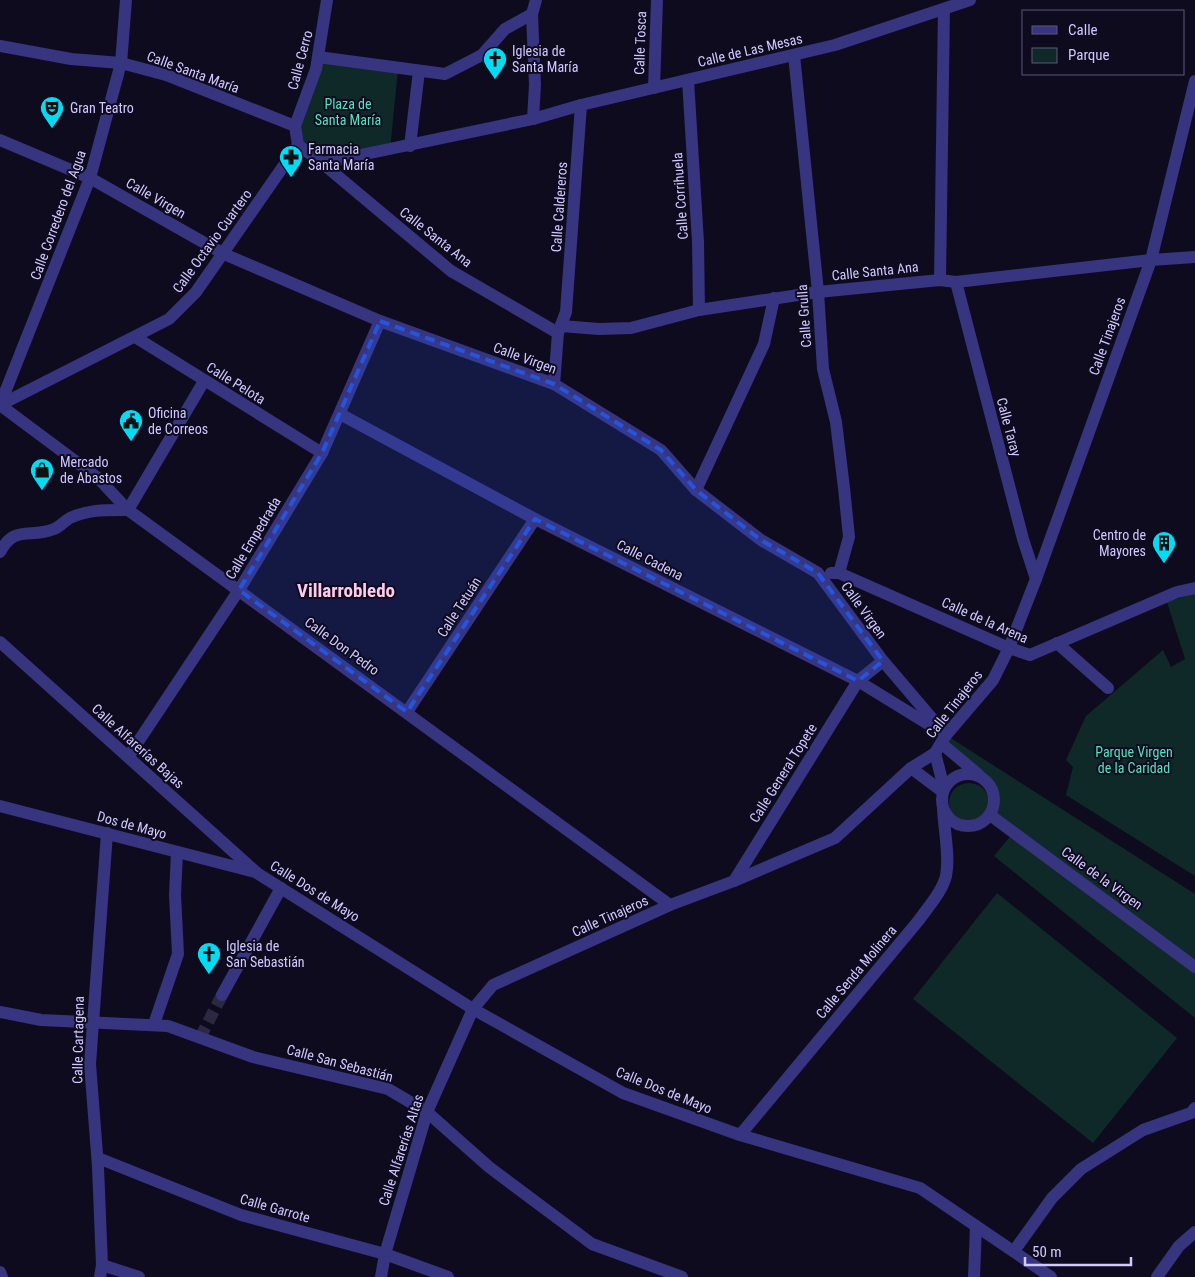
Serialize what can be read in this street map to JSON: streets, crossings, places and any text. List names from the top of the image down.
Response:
{
  "streets": {
    "street": [
      "Calle Tosca",
      "Calle de Las Mesas",
      "Calle Cerro",
      "Calle Santa María",
      "Calle Corrihuela",
      "Calle Virgen",
      "Calle Caldereros",
      "Calle Corredero del Agua",
      "Calle Santa Ana",
      "Calle Octavio Cuartero",
      "Calle Grulla",
      "Calle Tinajeros",
      "Calle Pelota",
      "Calle Taray",
      "Calle Empedrada",
      "Calle Cadena",
      "Calle Tetuán",
      "Calle de la Arena",
      "Calle Don Pedro",
      "Calle Alfarerías Bajas",
      "Calle General Topete",
      "Dos de Mayo",
      "Calle de la Virgen",
      "Calle Dos de Mayo",
      "Calle Senda Molinera",
      "Calle Cartagena",
      "Calle San Sebastián",
      "Calle Alfarerías Altas",
      "Calle Garrote"
    ]
  },
  "crossings": [
    ["Calle Tosca", "Calle de Las Mesas"],
    ["Calle de Las Mesas", "Calle Corrihuela"],
    ["Calle de Las Mesas", "Calle Caldereros"],
    ["Calle de Las Mesas", "Calle Grulla"],
    ["Calle Cerro", "Calle Santa María"],
    ["Calle Santa María", "Calle Corredero del Agua"],
    ["Calle Corrihuela", "Calle Santa Ana"],
    ["Calle Virgen", "Calle Corredero del Agua"],
    ["Calle Virgen", "Calle Octavio Cuartero"],
    ["Calle Virgen", "Calle Tinajeros"],
    ["Calle Virgen", "Calle Empedrada"],
    ["Calle Virgen", "Calle Cadena"],
    ["Calle Virgen", "Calle de la Arena"],
    ["Calle Virgen", "Calle General Topete"],
    ["Calle Caldereros", "Calle Santa Ana"],
    ["Calle Corredero del Agua", "Calle Octavio Cuartero"],
    ["Calle Corredero del Agua", "Calle Don Pedro"],
    ["Calle Santa Ana", "Calle Grulla"],
    ["Calle Santa Ana", "Calle Tinajeros"],
    ["Calle Santa Ana", "Calle Taray"],
    ["Calle Octavio Cuartero", "Calle Pelota"],
    ["Calle Octavio Cuartero", "Calle Don Pedro"],
    ["Calle Grulla", "Calle de la Arena"],
    ["Calle Tinajeros", "Calle Taray"],
    ["Calle Tinajeros", "Calle Cadena"],
    ["Calle Tinajeros", "Calle de la Arena"],
    ["Calle Tinajeros", "Calle Don Pedro"],
    ["Calle Tinajeros", "Calle General Topete"],
    ["Calle Tinajeros", "Calle Dos de Mayo"],
    ["Calle Tinajeros", "Calle Alfarerías Altas"],
    ["Calle Pelota", "Calle Empedrada"],
    ["Calle Empedrada", "Calle Cadena"],
    ["Calle Empedrada", "Calle Don Pedro"],
    ["Calle Empedrada", "Calle Alfarerías Bajas"],
    ["Calle Cadena", "Calle Tetuán"],
    ["Calle Cadena", "Calle General Topete"],
    ["Calle Tetuán", "Calle Don Pedro"],
    ["Calle Alfarerías Bajas", "Dos de Mayo"],
    ["Calle Alfarerías Bajas", "Calle Dos de Mayo"],
    ["Dos de Mayo", "Calle Dos de Mayo"],
    ["Dos de Mayo", "Calle Cartagena"],
    ["Calle de la Virgen", "Calle Senda Molinera"],
    ["Calle Dos de Mayo", "Calle Senda Molinera"],
    ["Calle Dos de Mayo", "Calle Alfarerías Altas"],
    ["Calle Cartagena", "Calle San Sebastián"],
    ["Calle Cartagena", "Calle Garrote"],
    ["Calle San Sebastián", "Calle Alfarerías Altas"],
    ["Calle Alfarerías Altas", "Calle Garrote"]
  ],
  "districts": ["Villarrobledo"],
  "parks": ["Plaza de Santa María", "Parque Virgen de la Caridad"],
  "places": {
    "church": ["Iglesia de Santa María", "Iglesia de San Sebastián"],
    "theatre": ["Gran Teatro"],
    "pharmacy": ["Farmacia Santa María"],
    "public building": ["Oficina de Correos"],
    "shop": ["Mercado de Abastos"],
    "building": ["Centro de Mayores"]
  },
  "legend": ["Calle", "Parque"],
  "scale_bar": "50 m"
}
